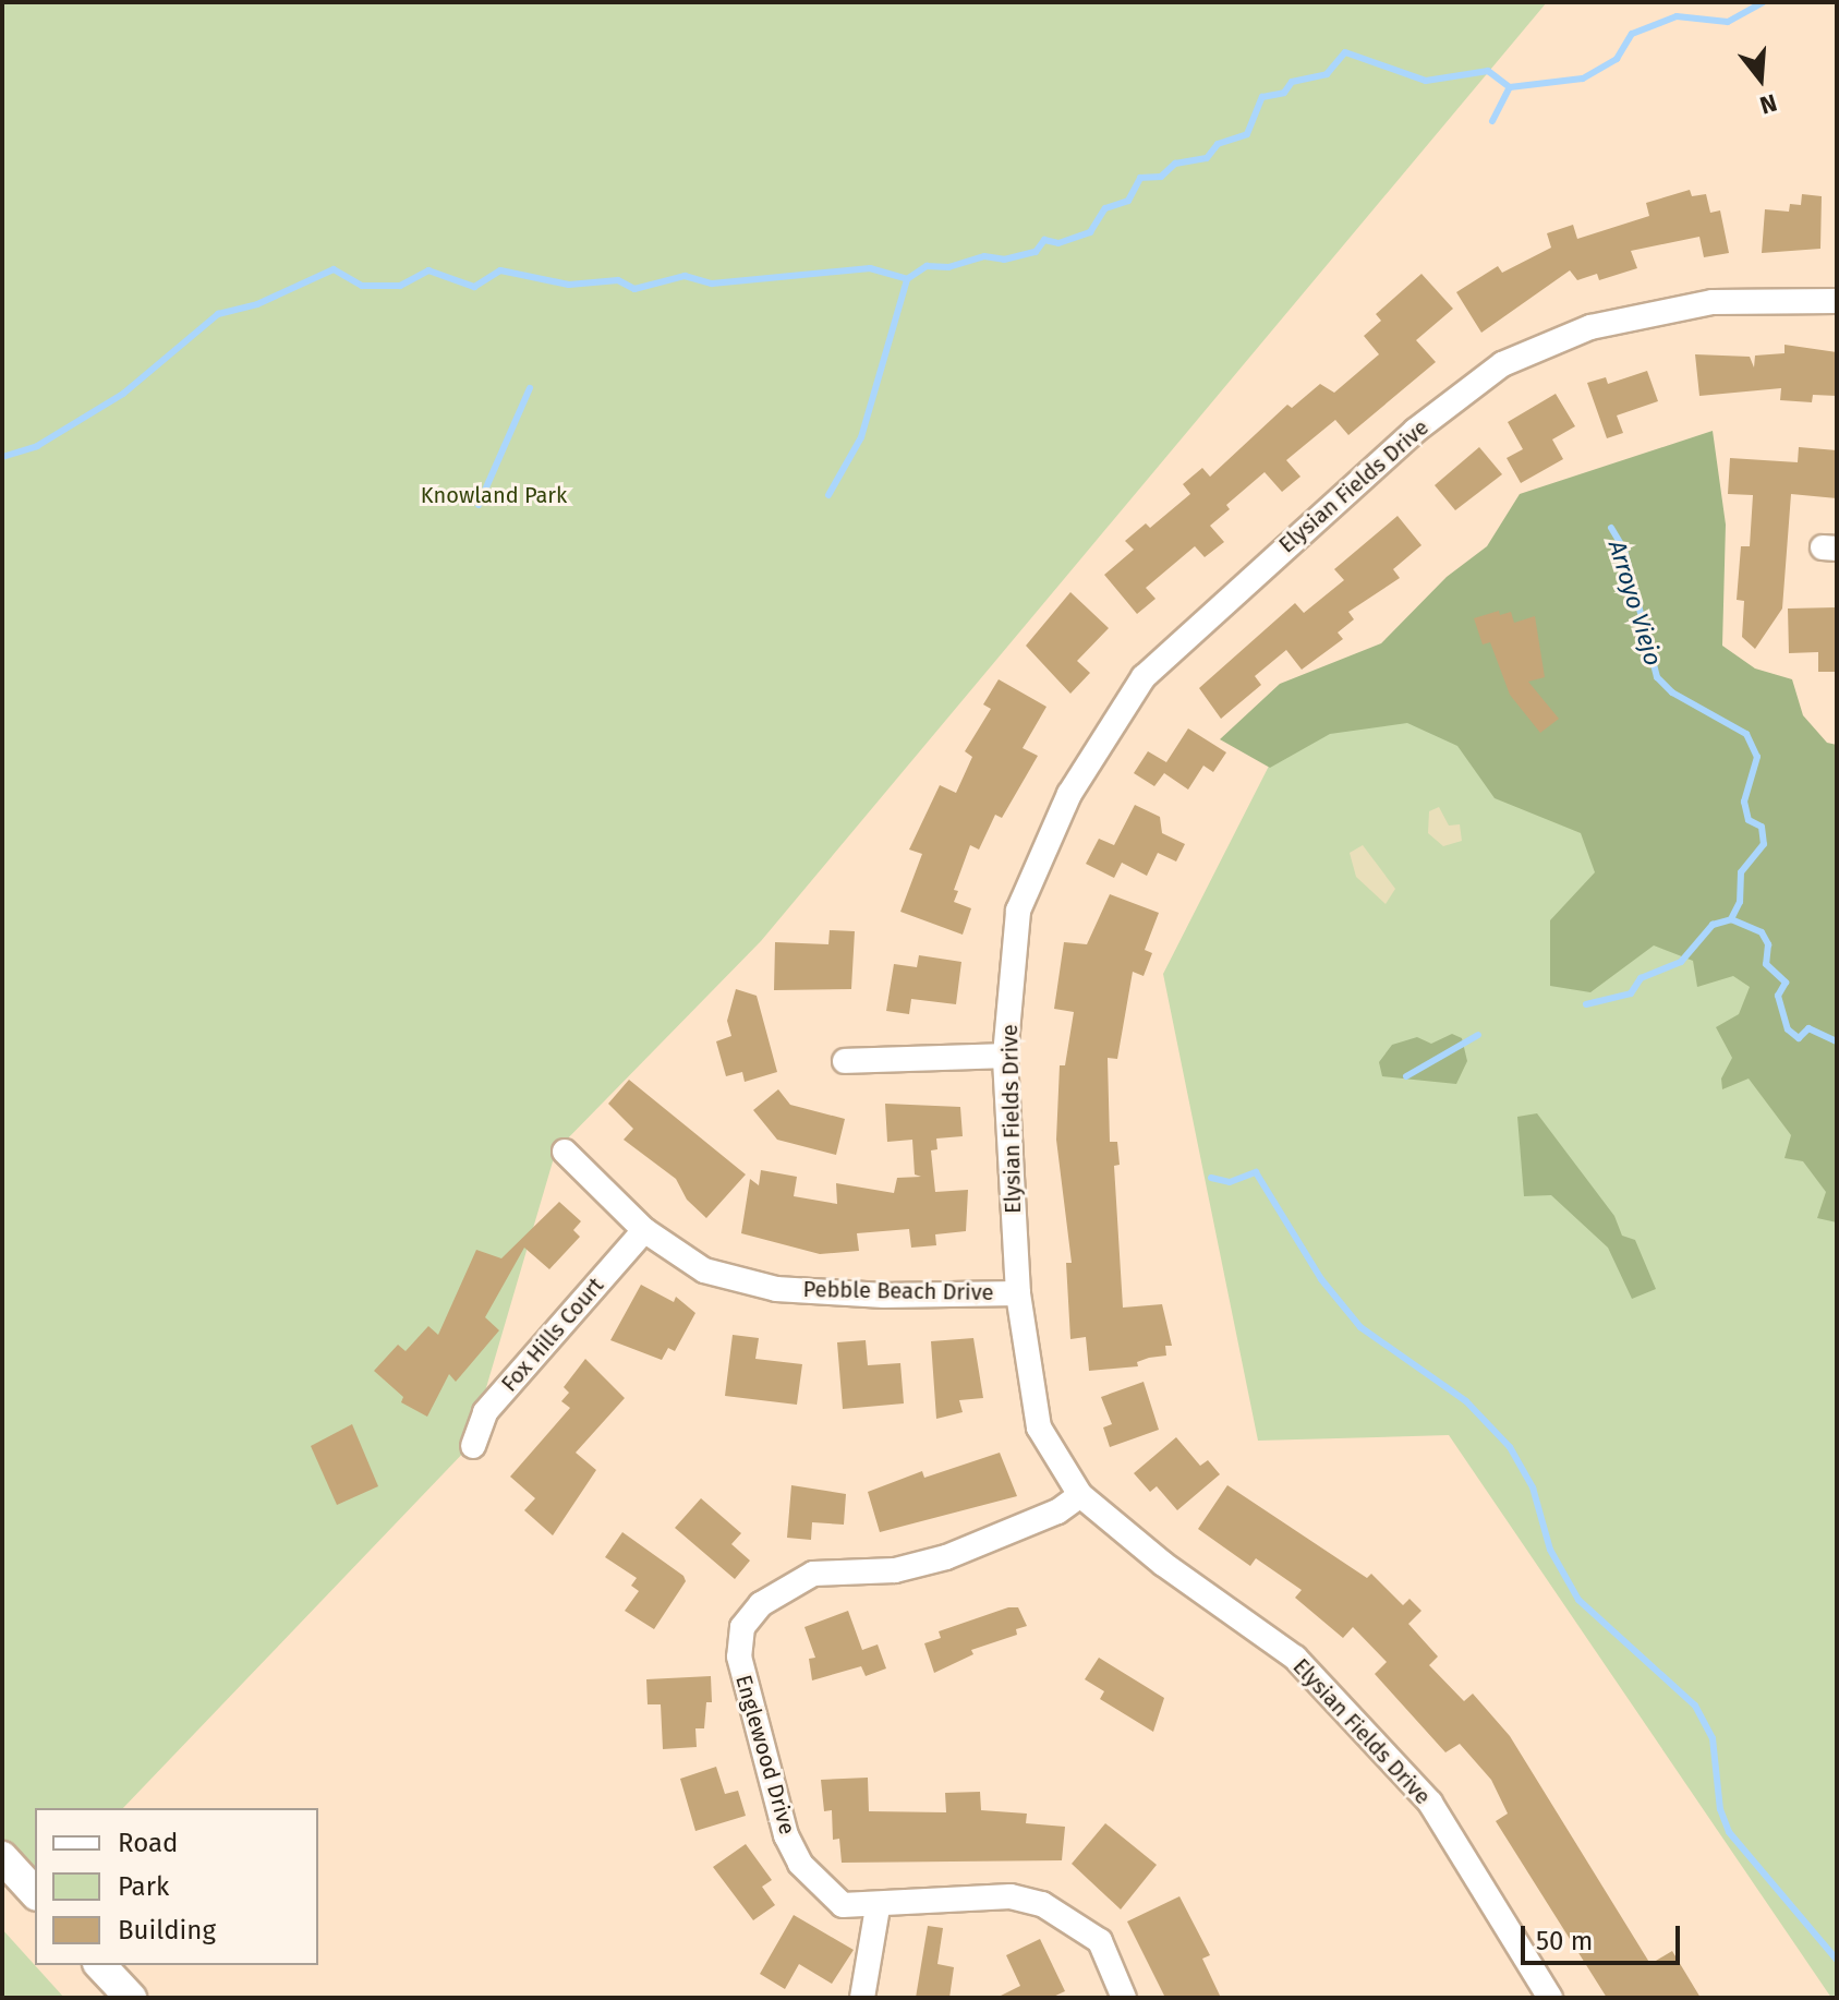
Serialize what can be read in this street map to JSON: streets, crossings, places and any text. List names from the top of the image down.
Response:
{
  "streets": {
    "street": [
      "Elysian Fields Drive",
      "Pebble Beach Drive",
      "Fox Hills Court",
      "Englewood Drive"
    ]
  },
  "crossings": [
    ["Elysian Fields Drive", "Pebble Beach Drive"],
    ["Elysian Fields Drive", "Englewood Drive"],
    ["Pebble Beach Drive", "Fox Hills Court"]
  ],
  "water": ["Arroyo Viejo"],
  "parks": ["Knowland Park"],
  "legend": ["Road", "Park", "Building"],
  "scale_bar": "50 m",
  "north": "bottom"
}
